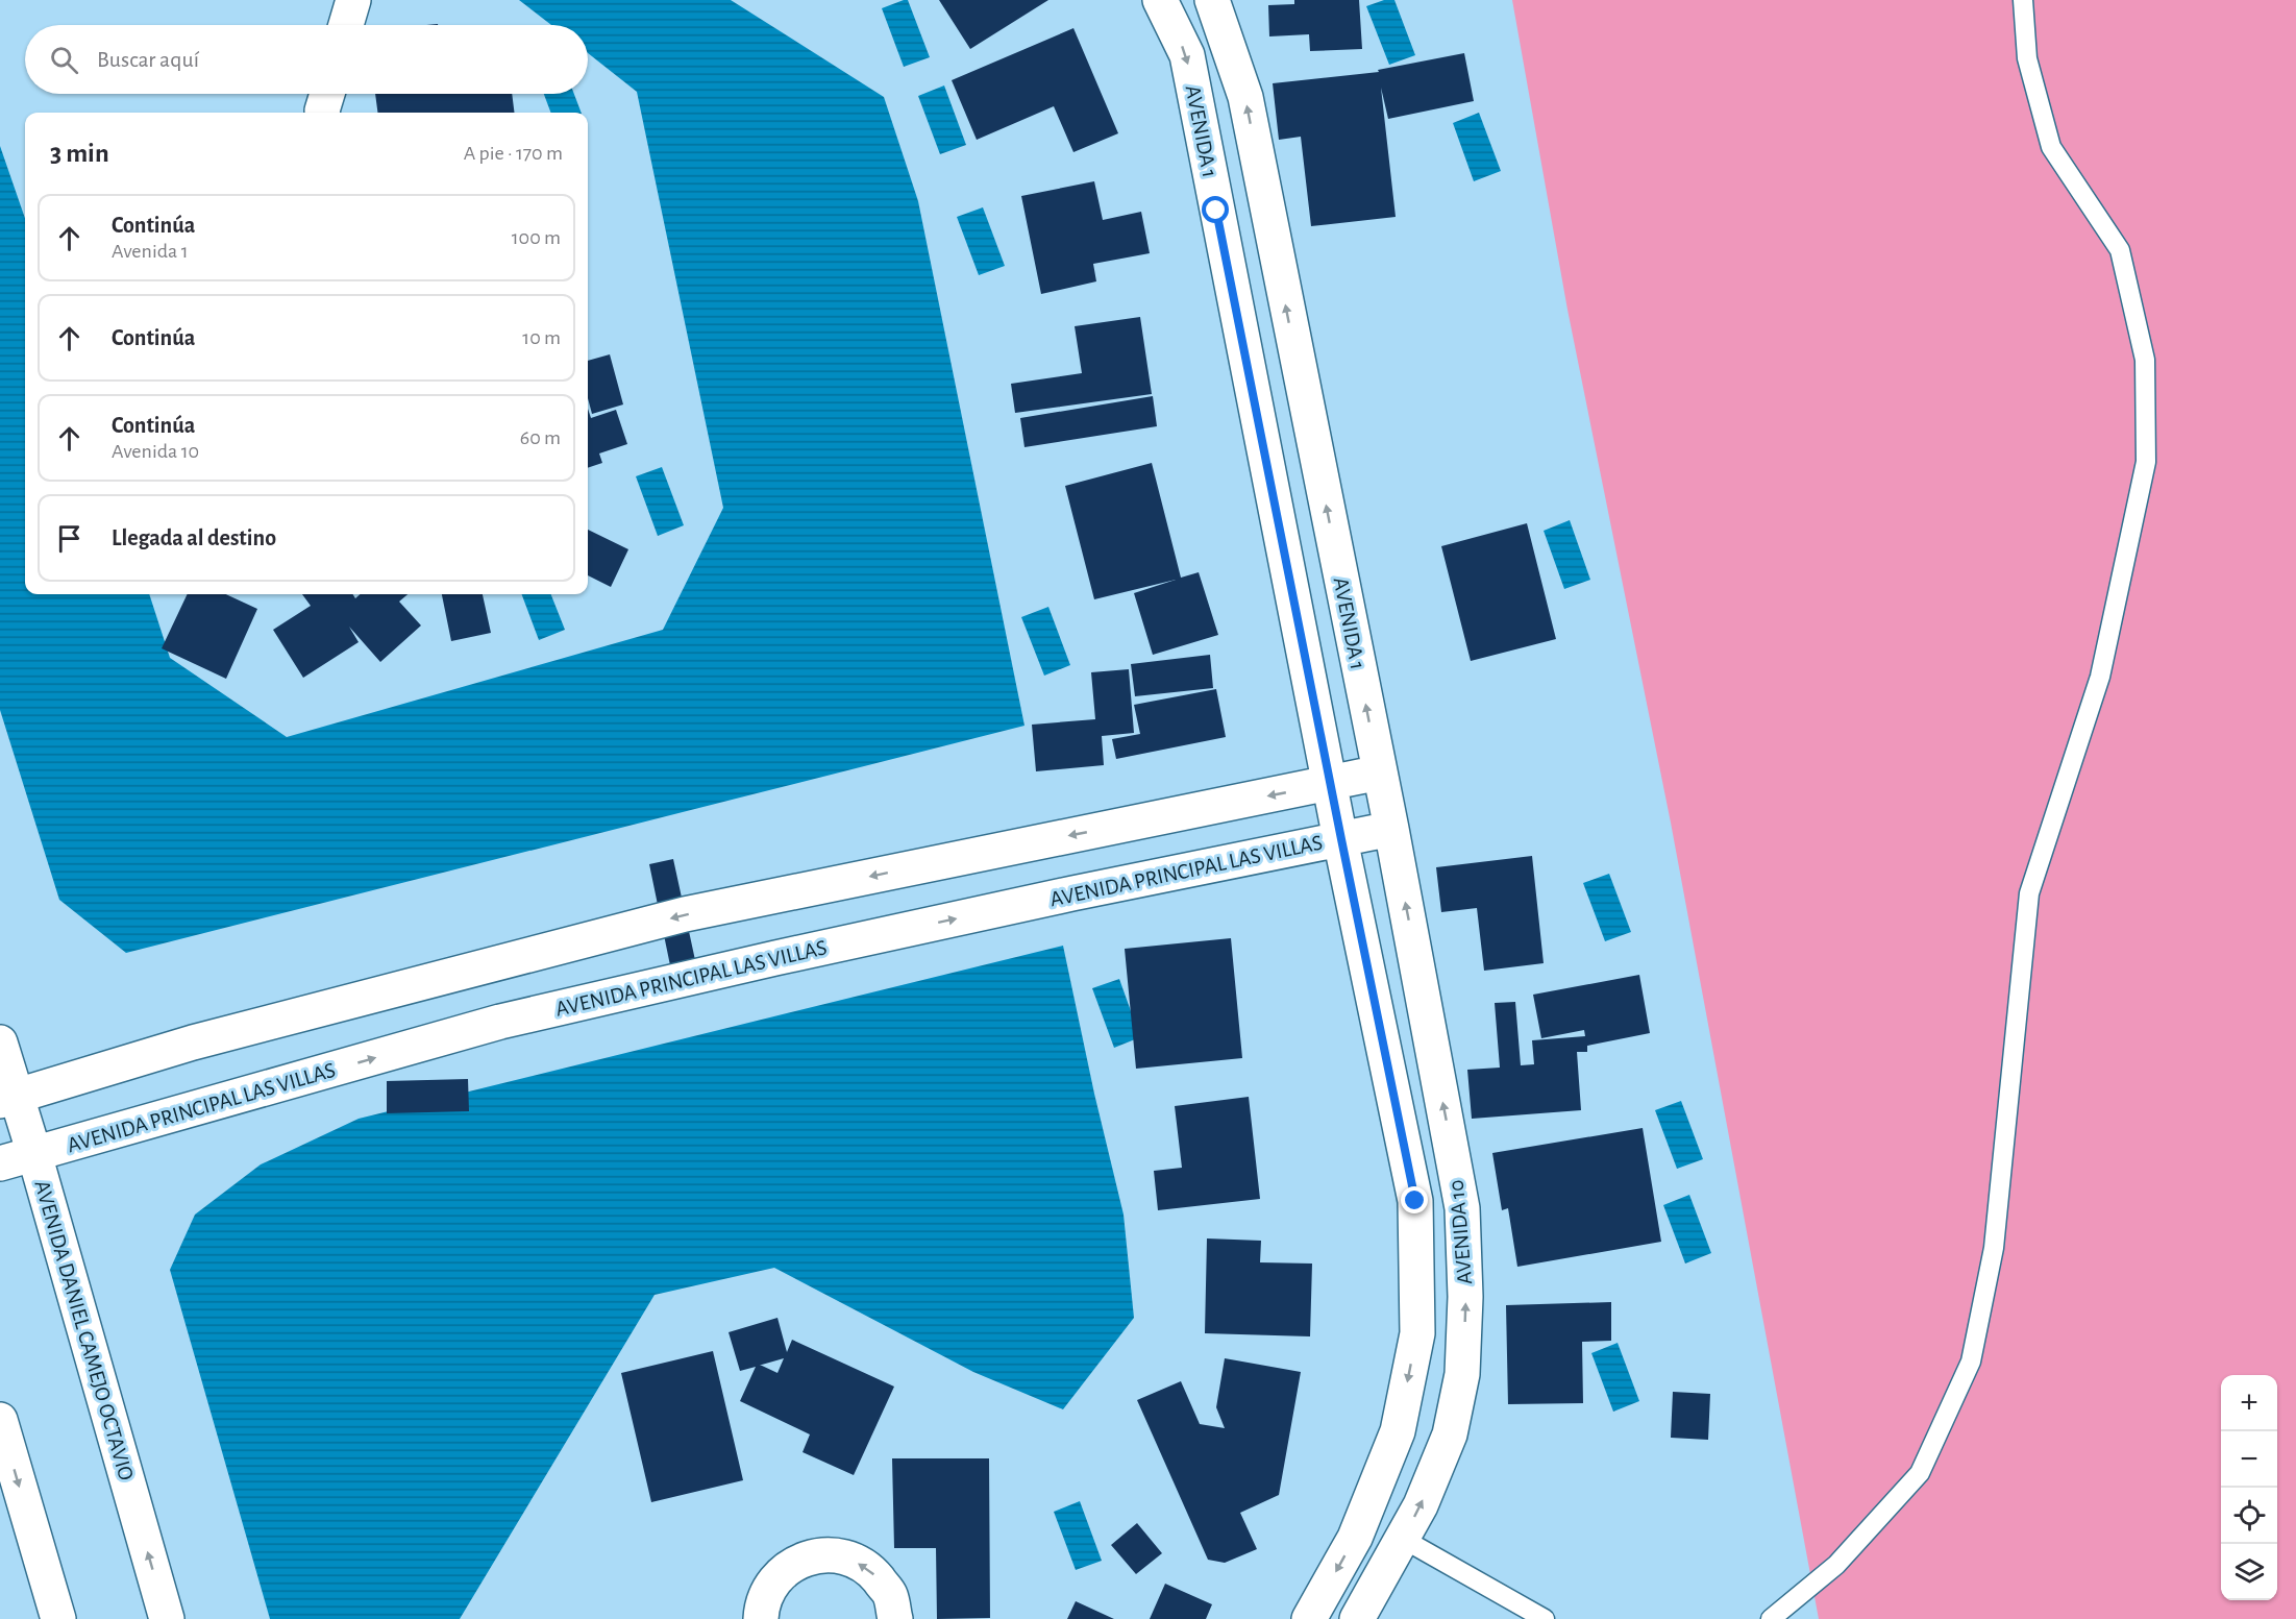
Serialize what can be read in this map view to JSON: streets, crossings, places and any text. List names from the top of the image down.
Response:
{
  "streets": {
    "street": [
      "AVENIDA 1",
      "AVENIDA PRINCIPAL LAS VILLAS",
      "AVENIDA 10",
      "AVENIDA DANIEL CAMEJO OCTAVIO"
    ]
  },
  "crossings": [
    ["AVENIDA 1", "AVENIDA PRINCIPAL LAS VILLAS"],
    ["AVENIDA 1", "AVENIDA 10"],
    ["AVENIDA PRINCIPAL LAS VILLAS", "AVENIDA 10"],
    ["AVENIDA PRINCIPAL LAS VILLAS", "AVENIDA DANIEL CAMEJO OCTAVIO"]
  ],
  "page": {
    "search": "Buscar aquí",
    "heading": ["3 min", "A pie · 170 m"],
    "list": [
      ["Continúa", "Avenida 1", "100 m"],
      ["Continúa", "10 m"],
      ["Continúa", "Avenida 10", "60 m"],
      "Llegada al destino"
    ],
    "map_buttons": ["+", "−"]
  }
}
